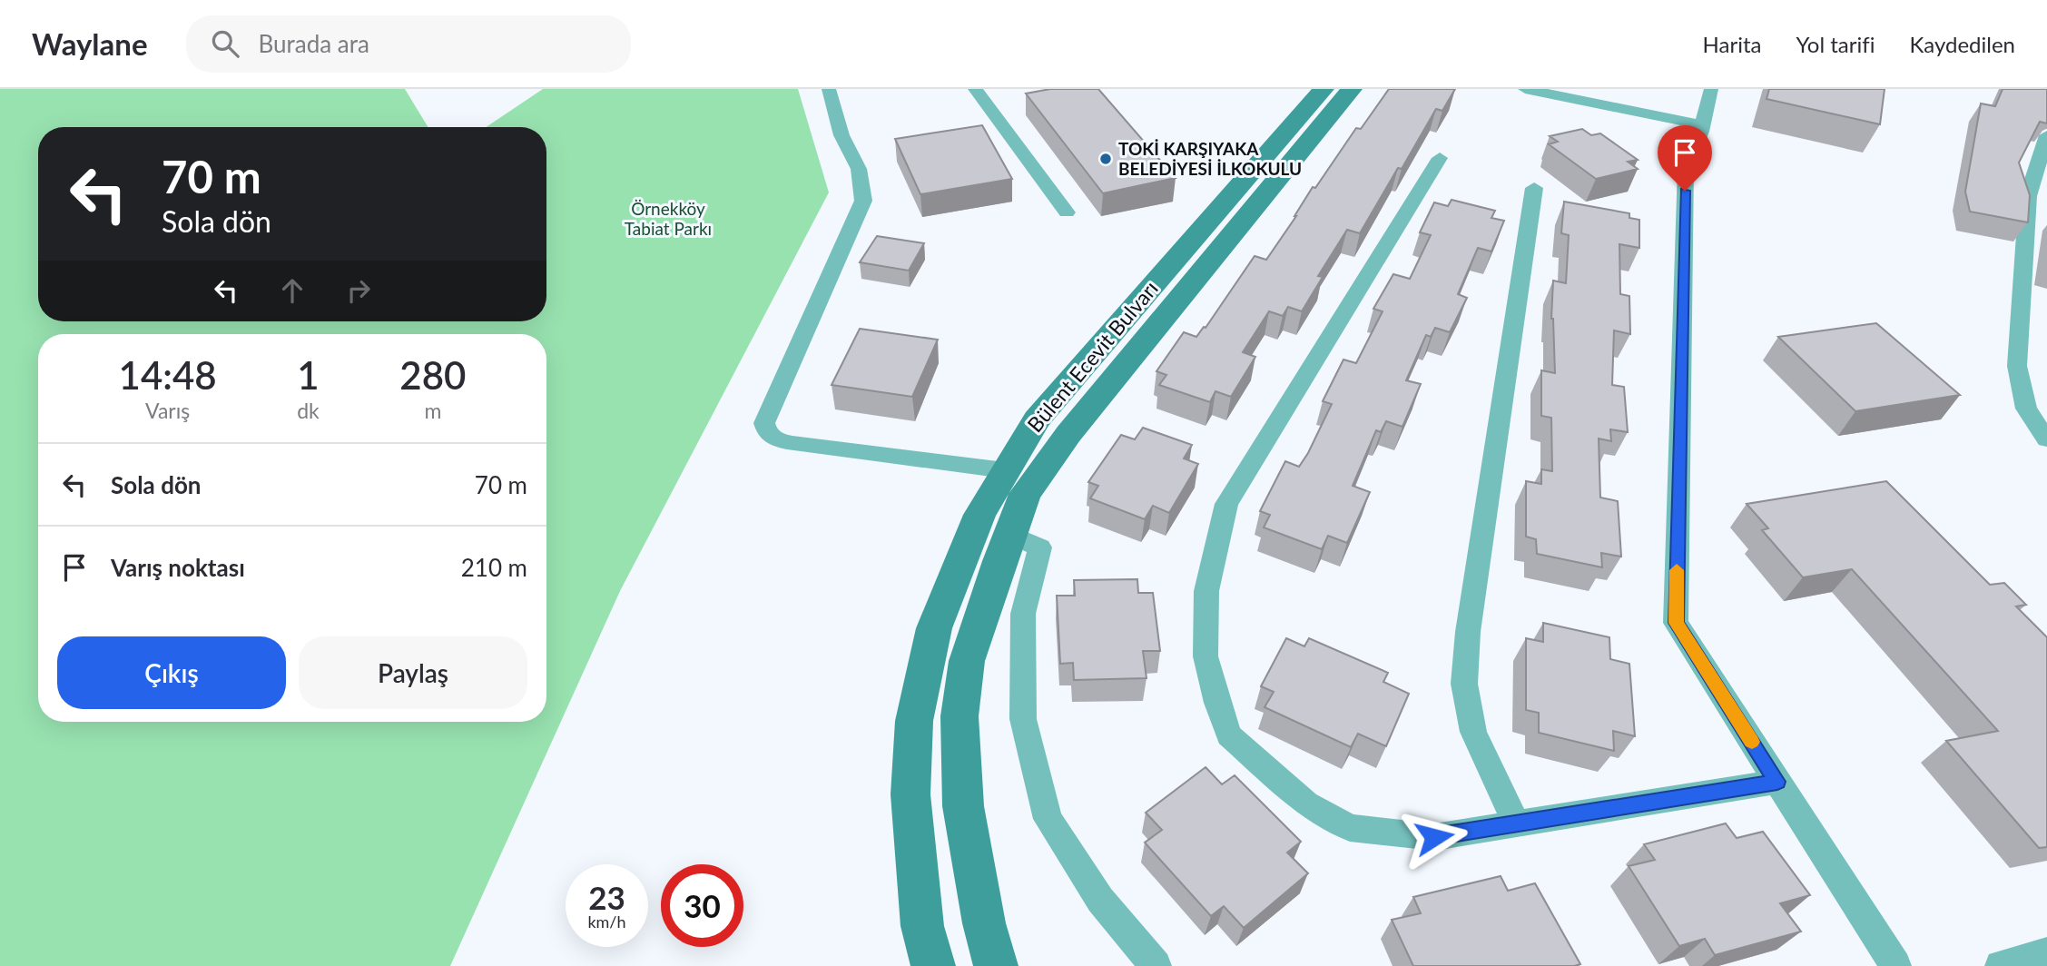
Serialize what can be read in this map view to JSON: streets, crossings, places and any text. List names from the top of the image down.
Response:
{
  "streets": {
    "street": ["Bülent Ecevit Bulvarı"]
  },
  "parks": ["Örnekköy Tabiat Parkı"],
  "places": ["TOKİ KARŞIYAKA BELEDİYESİ İLKOKULU"],
  "page": {
    "header": "Waylane",
    "search": "Burada ara",
    "nav": ["Harita", "Yol tarifi", "Kaydedilen"],
    "turn": ["70 m", "Sola dön"],
    "eta": [
      "14:48",
      "Varış",
      "1",
      "dk",
      "280",
      "m"
    ],
    "list": [
      {
        "name": "Sola dön",
        "value": "70 m"
      },
      {
        "name": "Varış noktası",
        "value": "210 m"
      }
    ],
    "buttons": ["Çıkış", "Paylaş"],
    "speed": "23 km/h",
    "limit": "30"
  }
}
